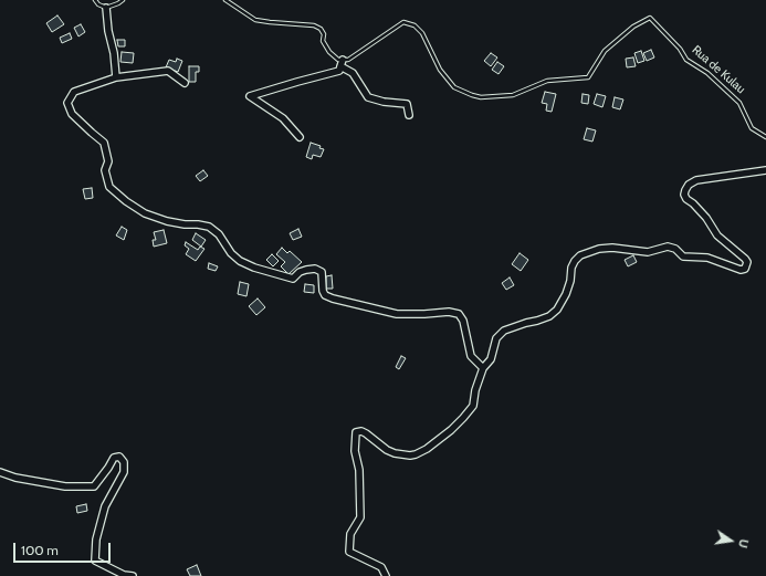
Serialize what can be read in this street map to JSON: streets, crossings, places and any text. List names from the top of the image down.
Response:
{
  "streets": {
    "lane": ["Rua de Kulau"]
  },
  "scale_bar": "100 m",
  "north": "right"
}
